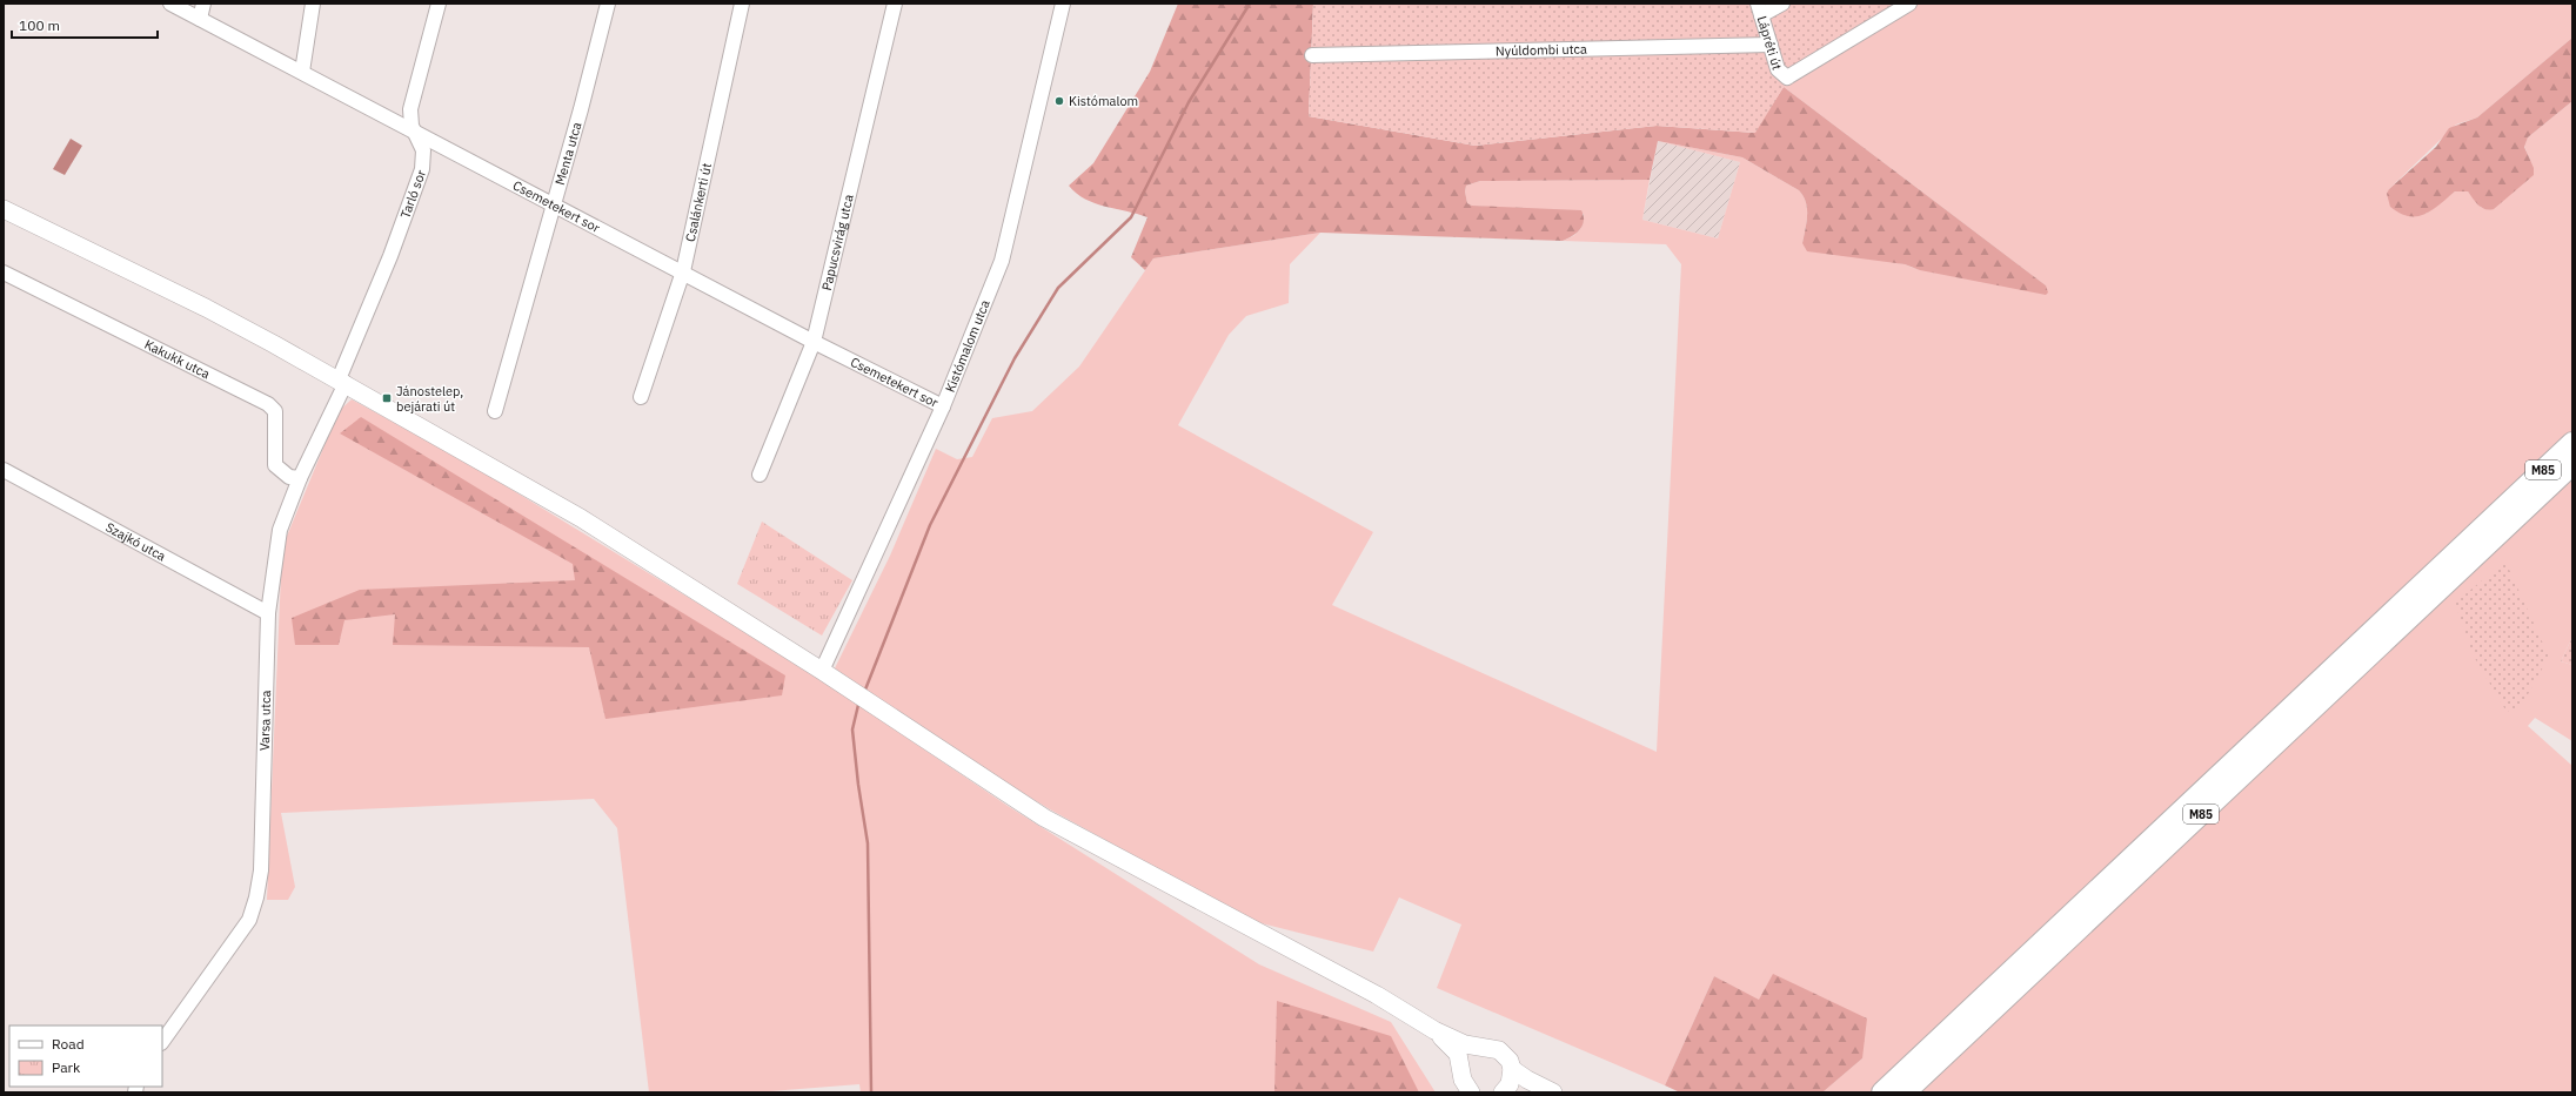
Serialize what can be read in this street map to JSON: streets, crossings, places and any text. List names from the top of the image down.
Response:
{
  "streets": {
    "highway": ["M85"],
    "street": [
      "Lápréti út",
      "Nyúldombi utca",
      "Menta utca",
      "Tarló sor",
      "Csalánkerti út",
      "Csemetekert sor",
      "Papucsvirág utca",
      "Kistómalom utca",
      "Kakukk utca",
      "Szajkó utca",
      "Varsa utca"
    ]
  },
  "crossings": [
    ["Lápréti út", "Nyúldombi utca"],
    ["Menta utca", "Csemetekert sor"],
    ["Tarló sor", "Csemetekert sor"],
    ["Tarló sor", "Varsa utca"],
    ["Csalánkerti út", "Csemetekert sor"],
    ["Csemetekert sor", "Papucsvirág utca"],
    ["Csemetekert sor", "Kistómalom utca"],
    ["Kakukk utca", "Varsa utca"],
    ["Szajkó utca", "Varsa utca"]
  ],
  "places": {
    "other": ["Kistómalom"],
    "transit": ["Jánostelep, bejárati út"]
  },
  "legend": ["Road", "Park"],
  "scale_bar": "100 m"
}
